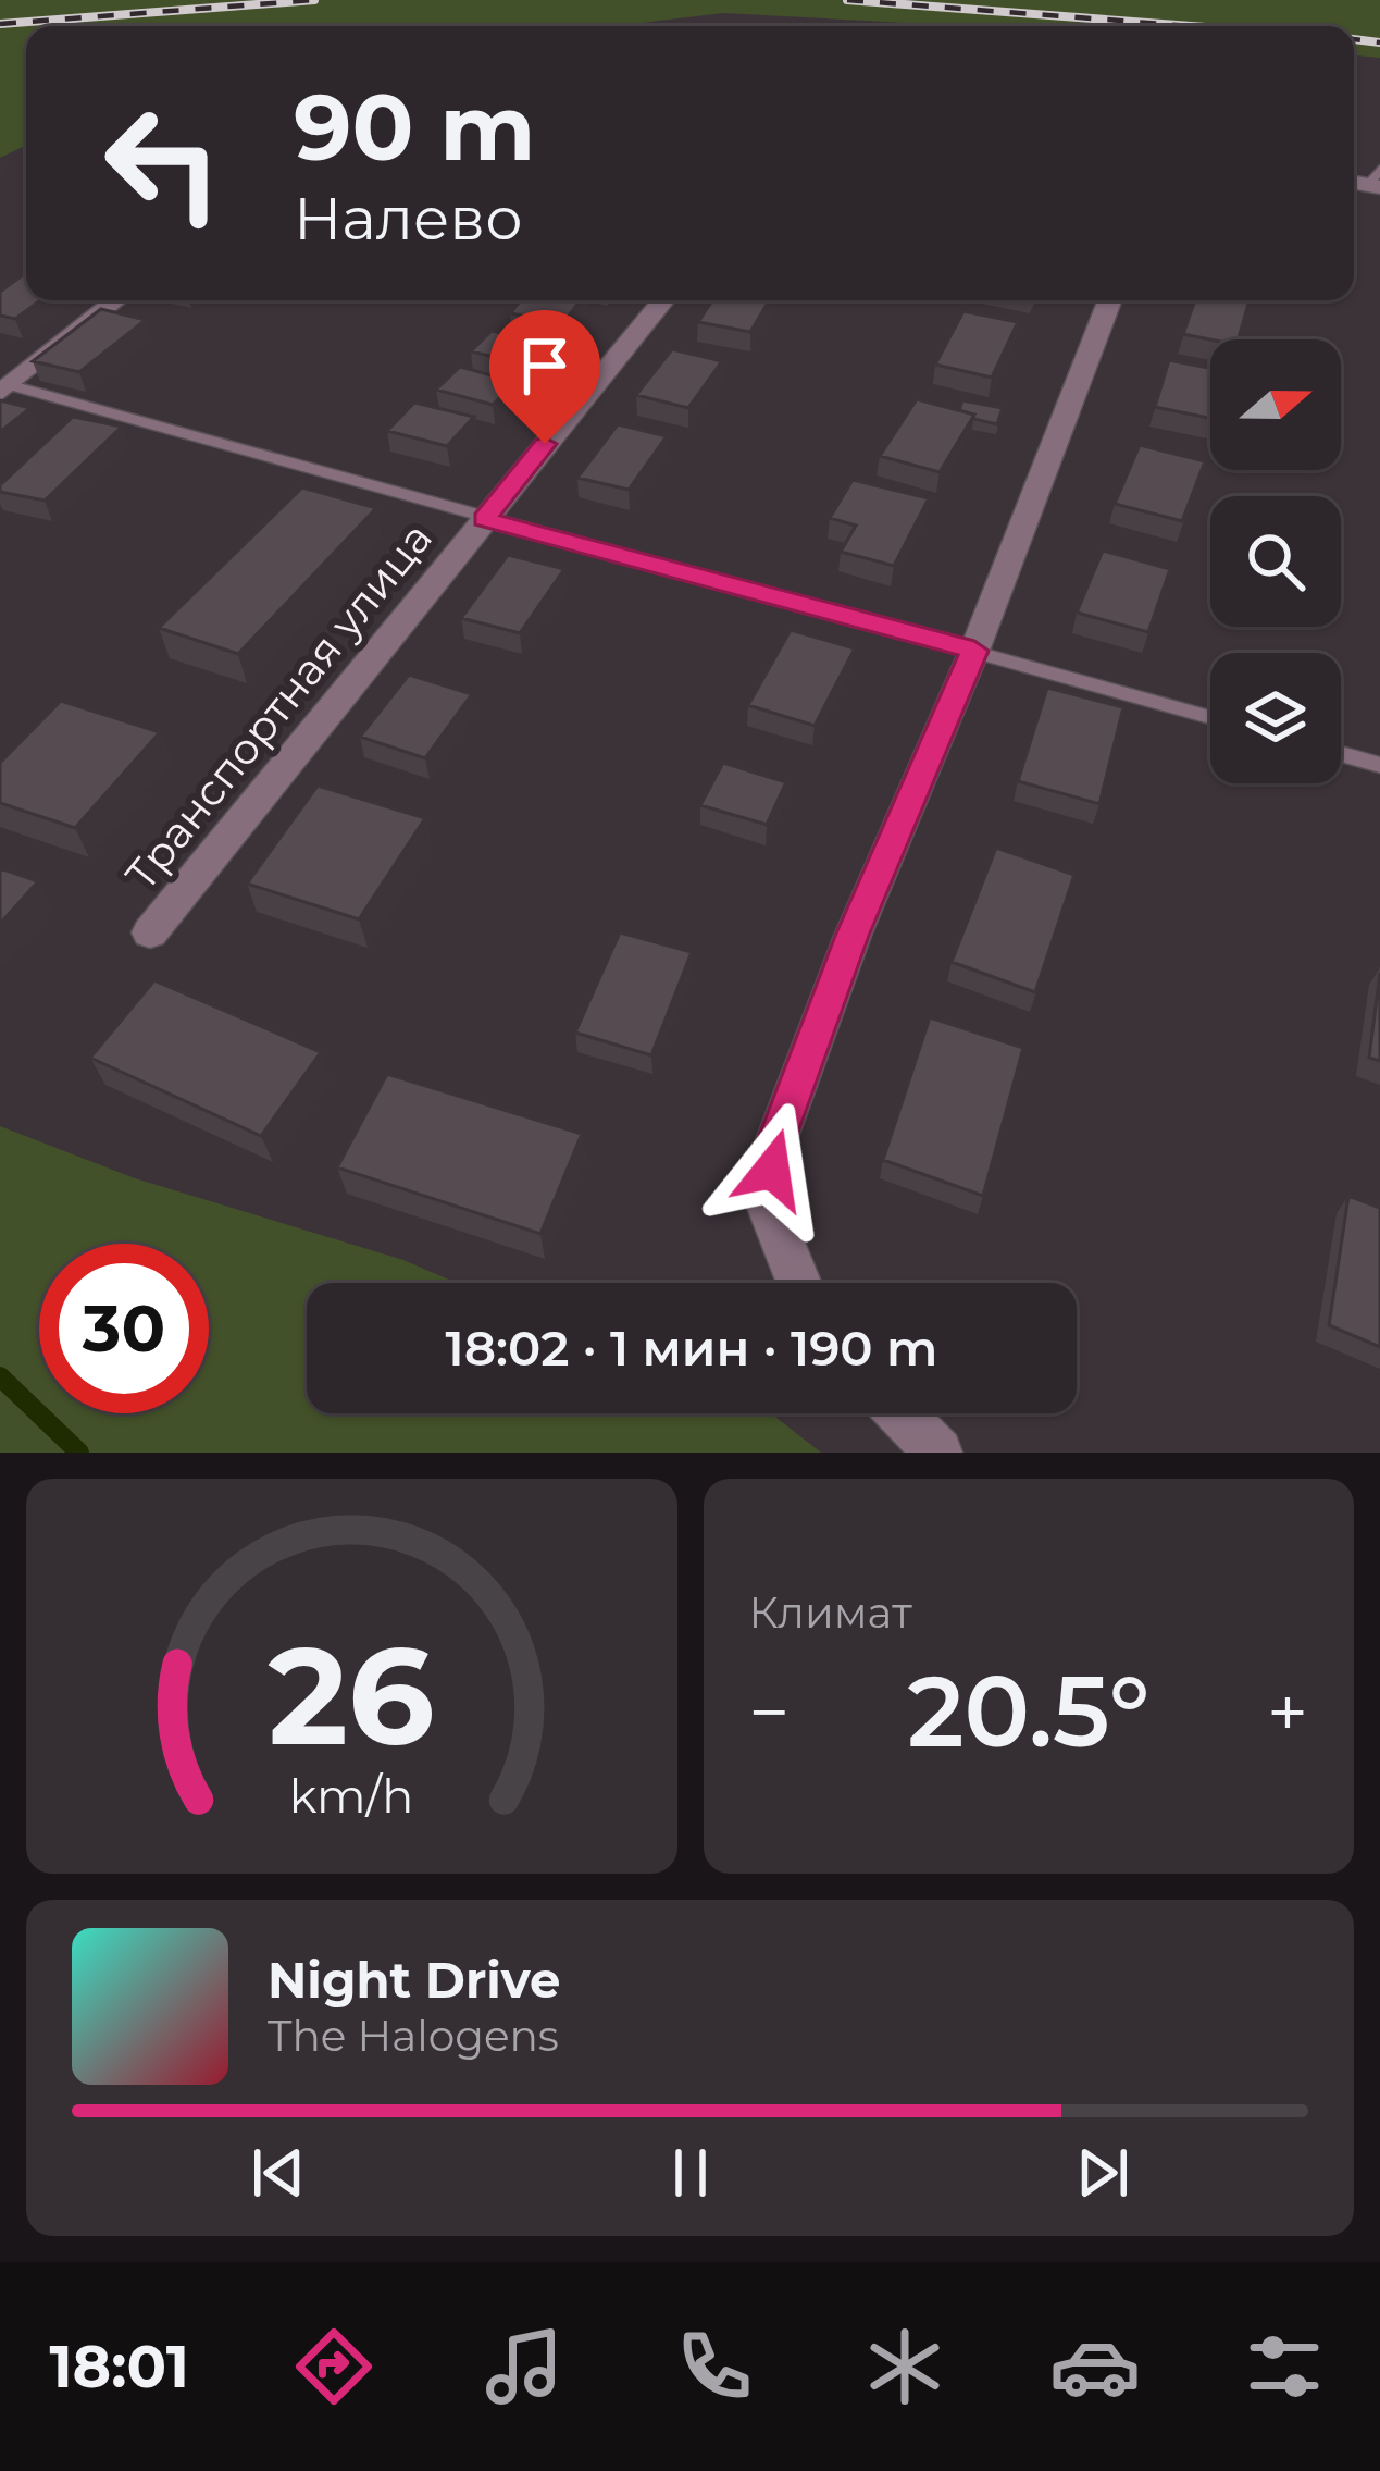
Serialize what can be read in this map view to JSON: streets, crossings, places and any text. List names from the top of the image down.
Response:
{
  "streets": {
    "street": ["Транспортная улица"]
  },
  "north": "right",
  "page": {
    "turn": ["90 m", "Налево"],
    "limit": "30",
    "trip": "18:02 · 1 мин · 190 m",
    "tile": "Климат",
    "heat": ["−", "20.5°", "+"],
    "song": ["Night Drive", "The Halogens"],
    "tabs": "18:01",
    "gauge": ["26", "km/h"]
  }
}
